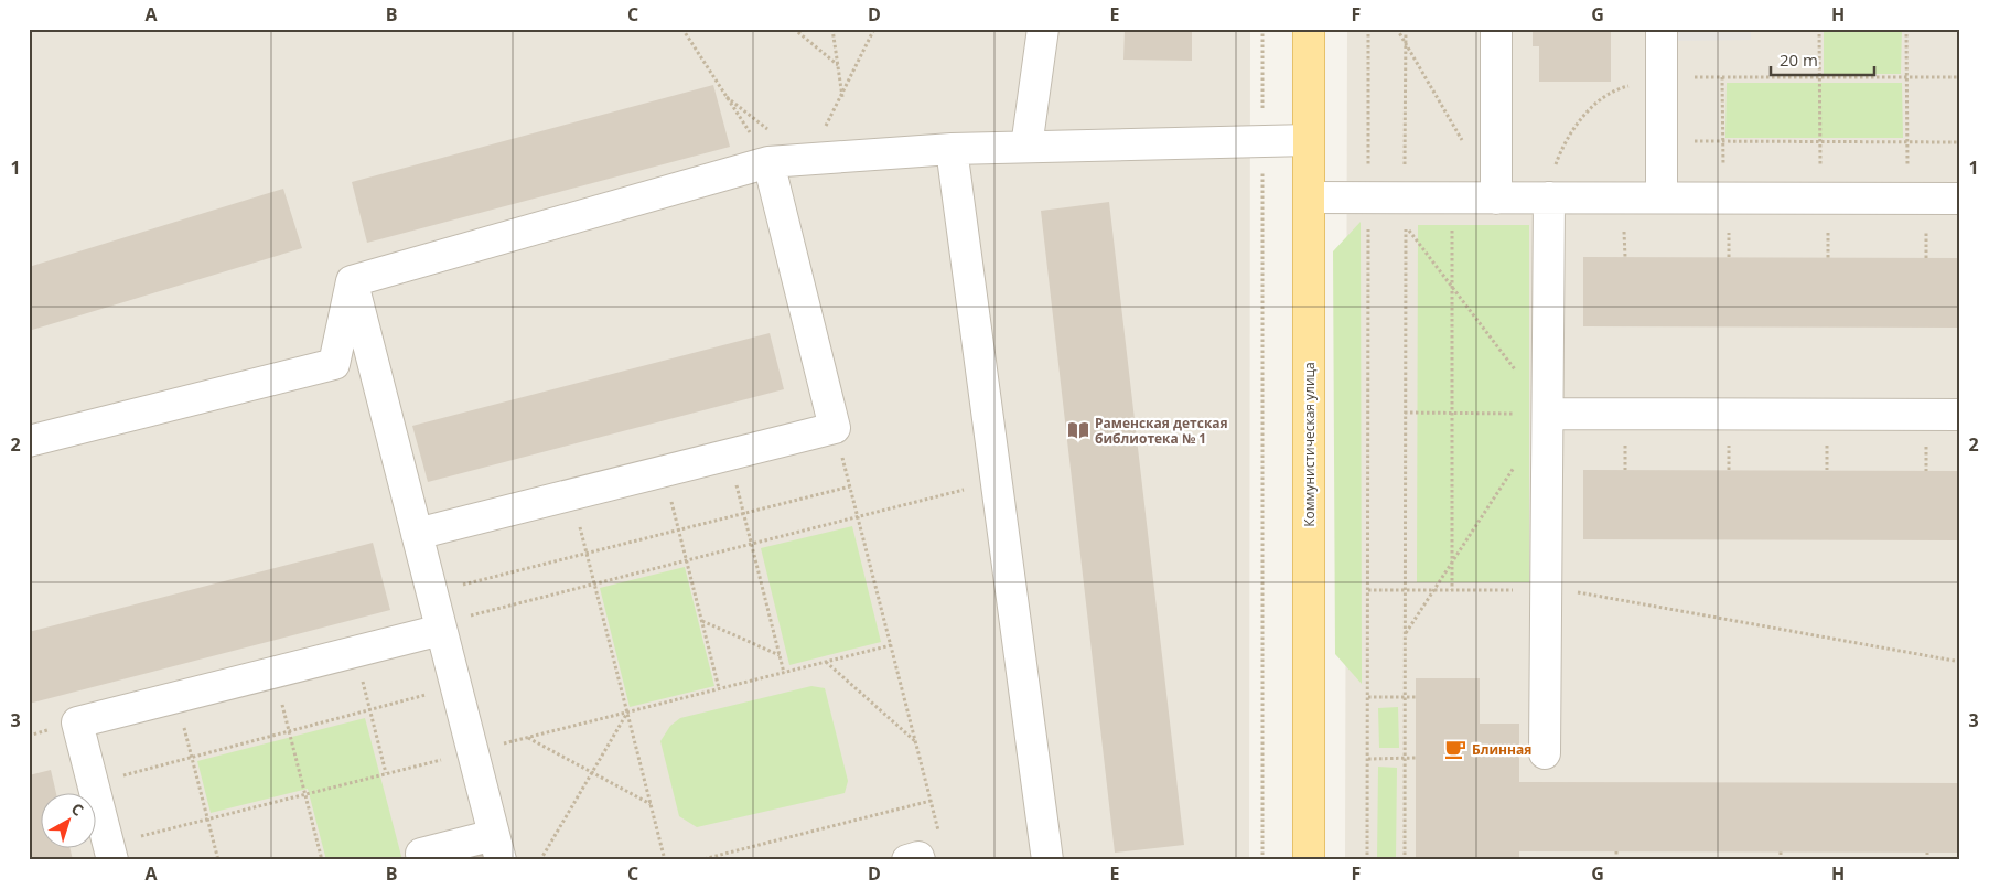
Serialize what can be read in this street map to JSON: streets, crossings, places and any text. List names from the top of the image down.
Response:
{
  "streets": {
    "main road": ["Коммунистическая улица"]
  },
  "places": {
    "library": ["Раменская детская библиотека № 1"],
    "cafe": ["Блинная"]
  },
  "scale_bar": "20 m",
  "north": "top right",
  "grid": {
    "columns": [
      "A",
      "B",
      "C",
      "D",
      "E",
      "F",
      "G",
      "H"
    ],
    "rows": ["1", "2", "3"]
  }
}
